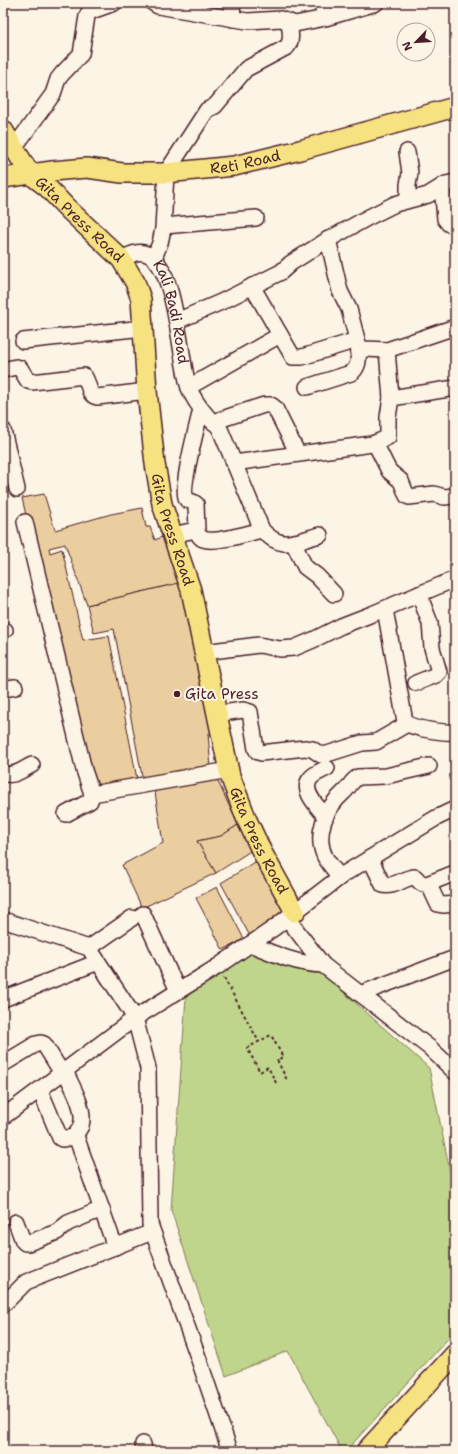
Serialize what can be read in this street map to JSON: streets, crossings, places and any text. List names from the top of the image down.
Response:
{
  "streets": {
    "main road": ["Reti Road", "Gita Press Road"],
    "street": ["Kali Badi Road"]
  },
  "crossings": [
    ["Reti Road", "Gita Press Road"],
    ["Gita Press Road", "Kali Badi Road"]
  ],
  "places": ["Gita Press"],
  "north": "bottom left"
}
